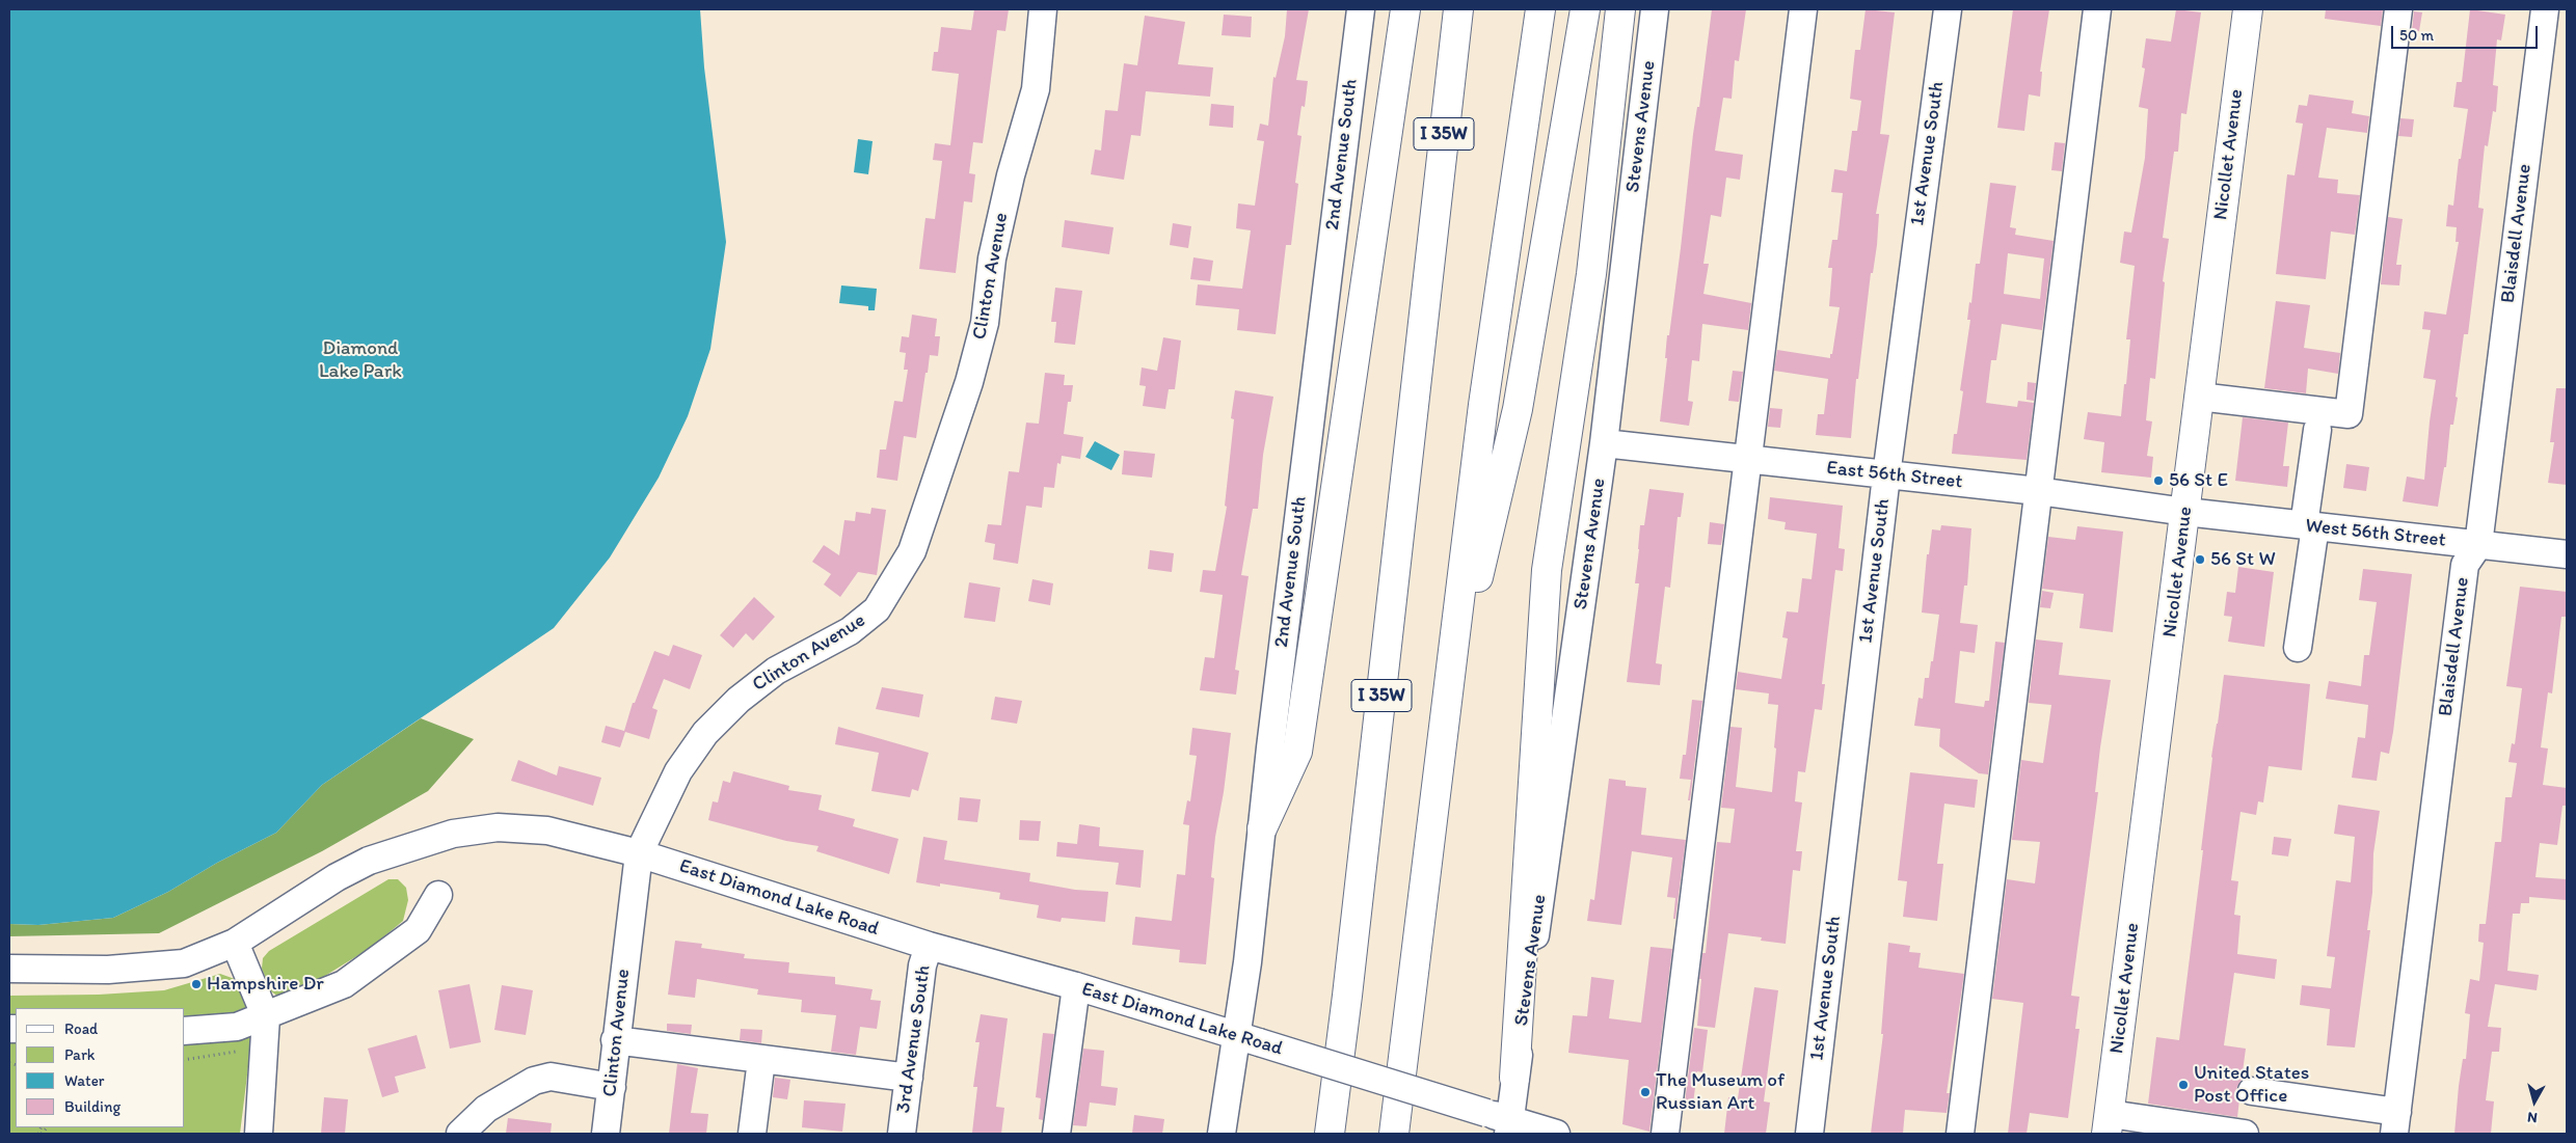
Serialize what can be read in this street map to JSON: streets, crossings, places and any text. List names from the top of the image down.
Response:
{
  "streets": {
    "main road": ["I 35W", "Nicollet Avenue"],
    "street": [
      "Stevens Avenue",
      "1st Avenue South",
      "2nd Avenue South",
      "Blaisdell Avenue",
      "Clinton Avenue",
      "East 56th Street",
      "West 56th Street",
      "East Diamond Lake Road",
      "3rd Avenue South"
    ]
  },
  "crossings": [
    ["Stevens Avenue", "East 56th Street"],
    ["Stevens Avenue", "East Diamond Lake Road"],
    ["1st Avenue South", "East 56th Street"],
    ["2nd Avenue South", "East Diamond Lake Road"],
    ["Nicollet Avenue", "East 56th Street"],
    ["Nicollet Avenue", "West 56th Street"],
    ["Blaisdell Avenue", "West 56th Street"],
    ["Clinton Avenue", "East Diamond Lake Road"],
    ["East 56th Street", "West 56th Street"],
    ["East Diamond Lake Road", "3rd Avenue South"]
  ],
  "parks": ["Diamond Lake Park"],
  "places": [
    "56 St E",
    "56 St W",
    "Hampshire Dr",
    "United States Post Office",
    "The Museum of Russian Art"
  ],
  "legend": [
    "Road",
    "Park",
    "Water",
    "Building"
  ],
  "scale_bar": "50 m",
  "north": "bottom"
}
